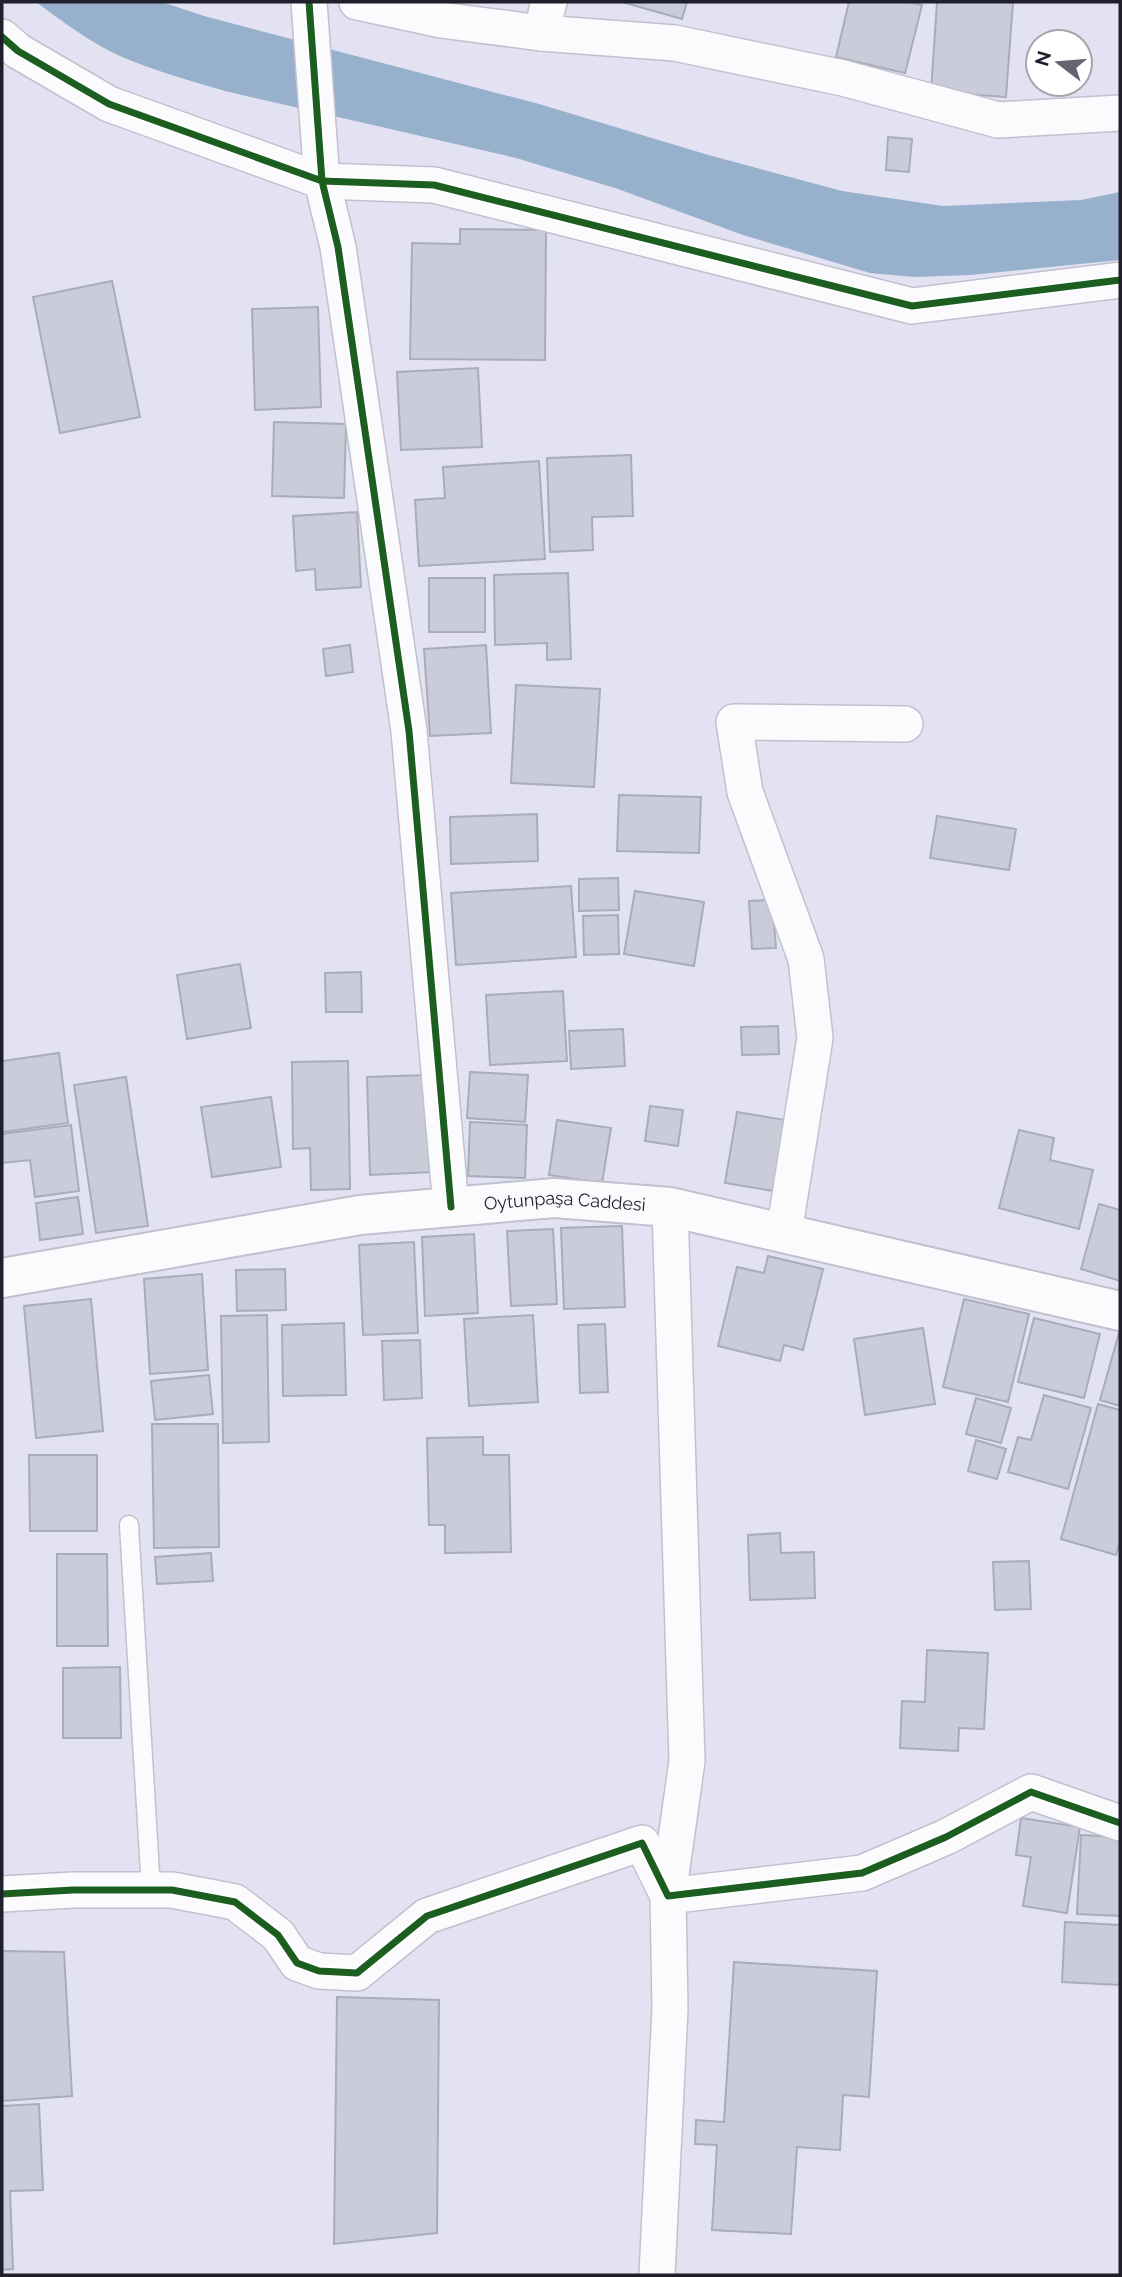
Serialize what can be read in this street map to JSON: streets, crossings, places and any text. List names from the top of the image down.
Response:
{
  "streets": {
    "street": ["Oytunpaşa Caddesi"]
  },
  "north": "left"
}
